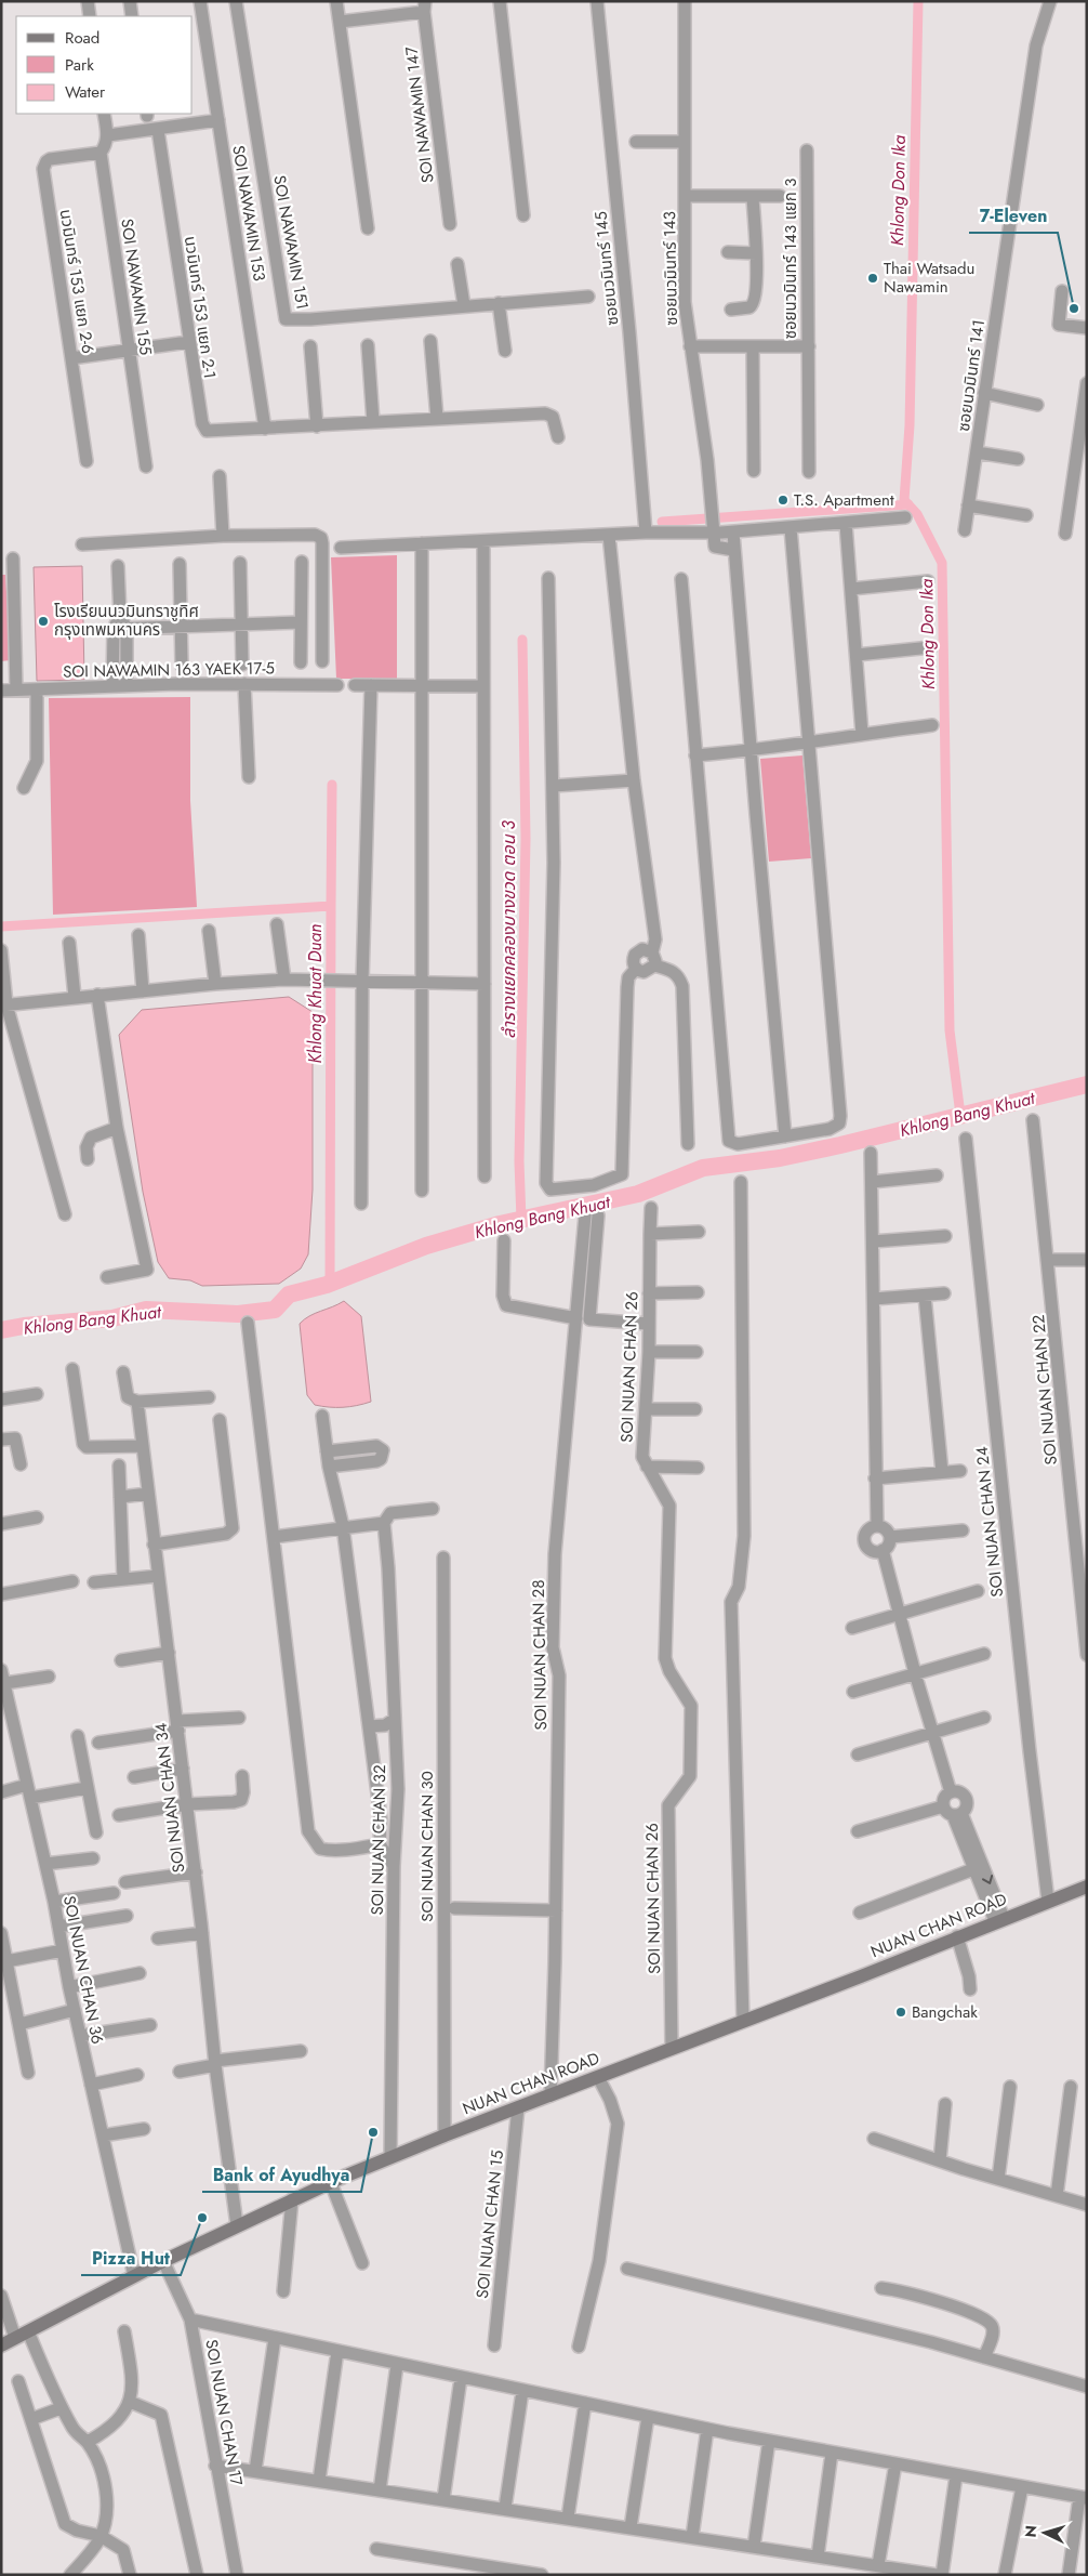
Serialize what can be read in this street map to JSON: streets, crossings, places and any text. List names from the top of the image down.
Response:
{
  "streets": {
    "main road": ["NUAN CHAN ROAD"],
    "street": [
      "SOI NAWAMIN 147",
      "SOI NAWAMIN 153",
      "SOI NAWAMIN 151",
      "ซอยนวมินทร์ 143 แยก 3",
      "ซอยนวมินทร์ 145",
      "ซอยนวมินทร์ 143",
      "นวมินทร์ 153 แยก 2-6",
      "SOI NAWAMIN 155",
      "นวมินทร์ 153 แยก 2-1",
      "ซอยนวมินทร์ 141",
      "SOI NAWAMIN 163 YAEK 17-5",
      "SOI NUAN CHAN 26",
      "SOI NUAN CHAN 22",
      "SOI NUAN CHAN 24",
      "SOI NUAN CHAN 28",
      "SOI NUAN CHAN 34",
      "SOI NUAN CHAN 32",
      "SOI NUAN CHAN 30",
      "SOI NUAN CHAN 36",
      "SOI NUAN CHAN 15",
      "SOI NUAN CHAN 17"
    ]
  },
  "crossings": [
    ["SOI NAWAMIN 153", "นวมินทร์ 153 แยก 2-1"],
    ["ซอยนวมินทร์ 143 แยก 3", "ซอยนวมินทร์ 143"],
    ["นวมินทร์ 153 แยก 2-6", "SOI NAWAMIN 155"],
    ["SOI NUAN CHAN 26", "SOI NUAN CHAN 28"],
    ["SOI NUAN CHAN 26", "NUAN CHAN ROAD"],
    ["SOI NUAN CHAN 24", "NUAN CHAN ROAD"],
    ["SOI NUAN CHAN 28", "NUAN CHAN ROAD"],
    ["SOI NUAN CHAN 34", "NUAN CHAN ROAD"],
    ["SOI NUAN CHAN 32", "NUAN CHAN ROAD"],
    ["SOI NUAN CHAN 30", "NUAN CHAN ROAD"],
    ["NUAN CHAN ROAD", "SOI NUAN CHAN 36"],
    ["NUAN CHAN ROAD", "SOI NUAN CHAN 15"],
    ["NUAN CHAN ROAD", "SOI NUAN CHAN 17"]
  ],
  "water": [
    "Khlong Don Ika",
    "ลำรางแยกคลองบางขวด ตอน 3",
    "Khlong Khuat Duan",
    "Khlong Bang Khuat"
  ],
  "places": [
    "Thai Watsadu Nawamin",
    "7-Eleven",
    "T.S. Apartment",
    "โรงเรียนนวมินทราชูทิศ กรุงเทพมหานคร",
    "Bangchak",
    "Bank of Ayudhya",
    "Pizza Hut"
  ],
  "legend": ["Road", "Park", "Water"],
  "north": "left"
}
